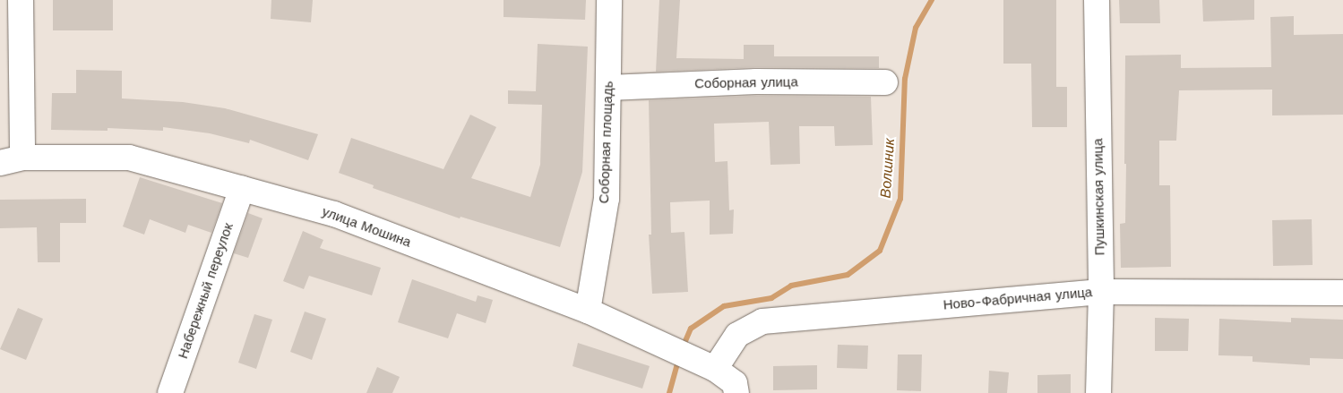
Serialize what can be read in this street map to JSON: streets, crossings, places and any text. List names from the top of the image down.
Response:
{
  "streets": {
    "street": [
      "Соборная улица",
      "Соборная площадь",
      "Пушкинская улица",
      "улица Мошина",
      "Набережный переулок",
      "Ново-Фабричная улица"
    ]
  },
  "crossings": [
    ["Соборная улица", "Соборная площадь"],
    ["Соборная площадь", "улица Мошина"],
    ["Пушкинская улица", "Ново-Фабричная улица"],
    ["улица Мошина", "Набережный переулок"],
    ["улица Мошина", "Ново-Фабричная улица"]
  ],
  "water": ["Волшник"]
}
